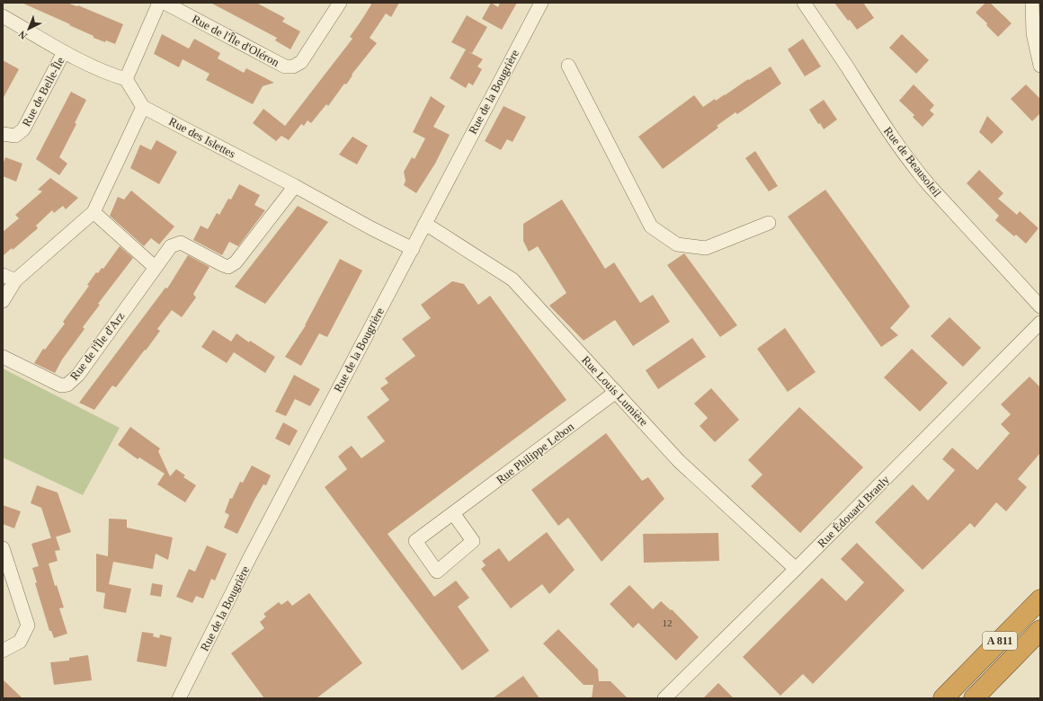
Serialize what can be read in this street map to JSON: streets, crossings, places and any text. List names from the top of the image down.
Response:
{
  "streets": {
    "highway": ["A 811"],
    "street": [
      "Rue de l'Île d'Oléron",
      "Rue de Belle-Île",
      "Rue de la Bougrière",
      "Rue des Islettes",
      "Rue de Beausoleil",
      "Rue de l'Île d'Arz",
      "Rue Louis Lumière",
      "Rue Philippe Lebon",
      "Rue Édouard Branly"
    ]
  },
  "crossings": [
    ["Rue de la Bougrière", "Rue des Islettes"],
    ["Rue de la Bougrière", "Rue Louis Lumière"],
    ["Rue des Islettes", "Rue de l'Île d'Arz"],
    ["Rue Louis Lumière", "Rue Philippe Lebon"],
    ["Rue Louis Lumière", "Rue Édouard Branly"]
  ],
  "house_numbers": ["12"],
  "north": "bottom left"
}
